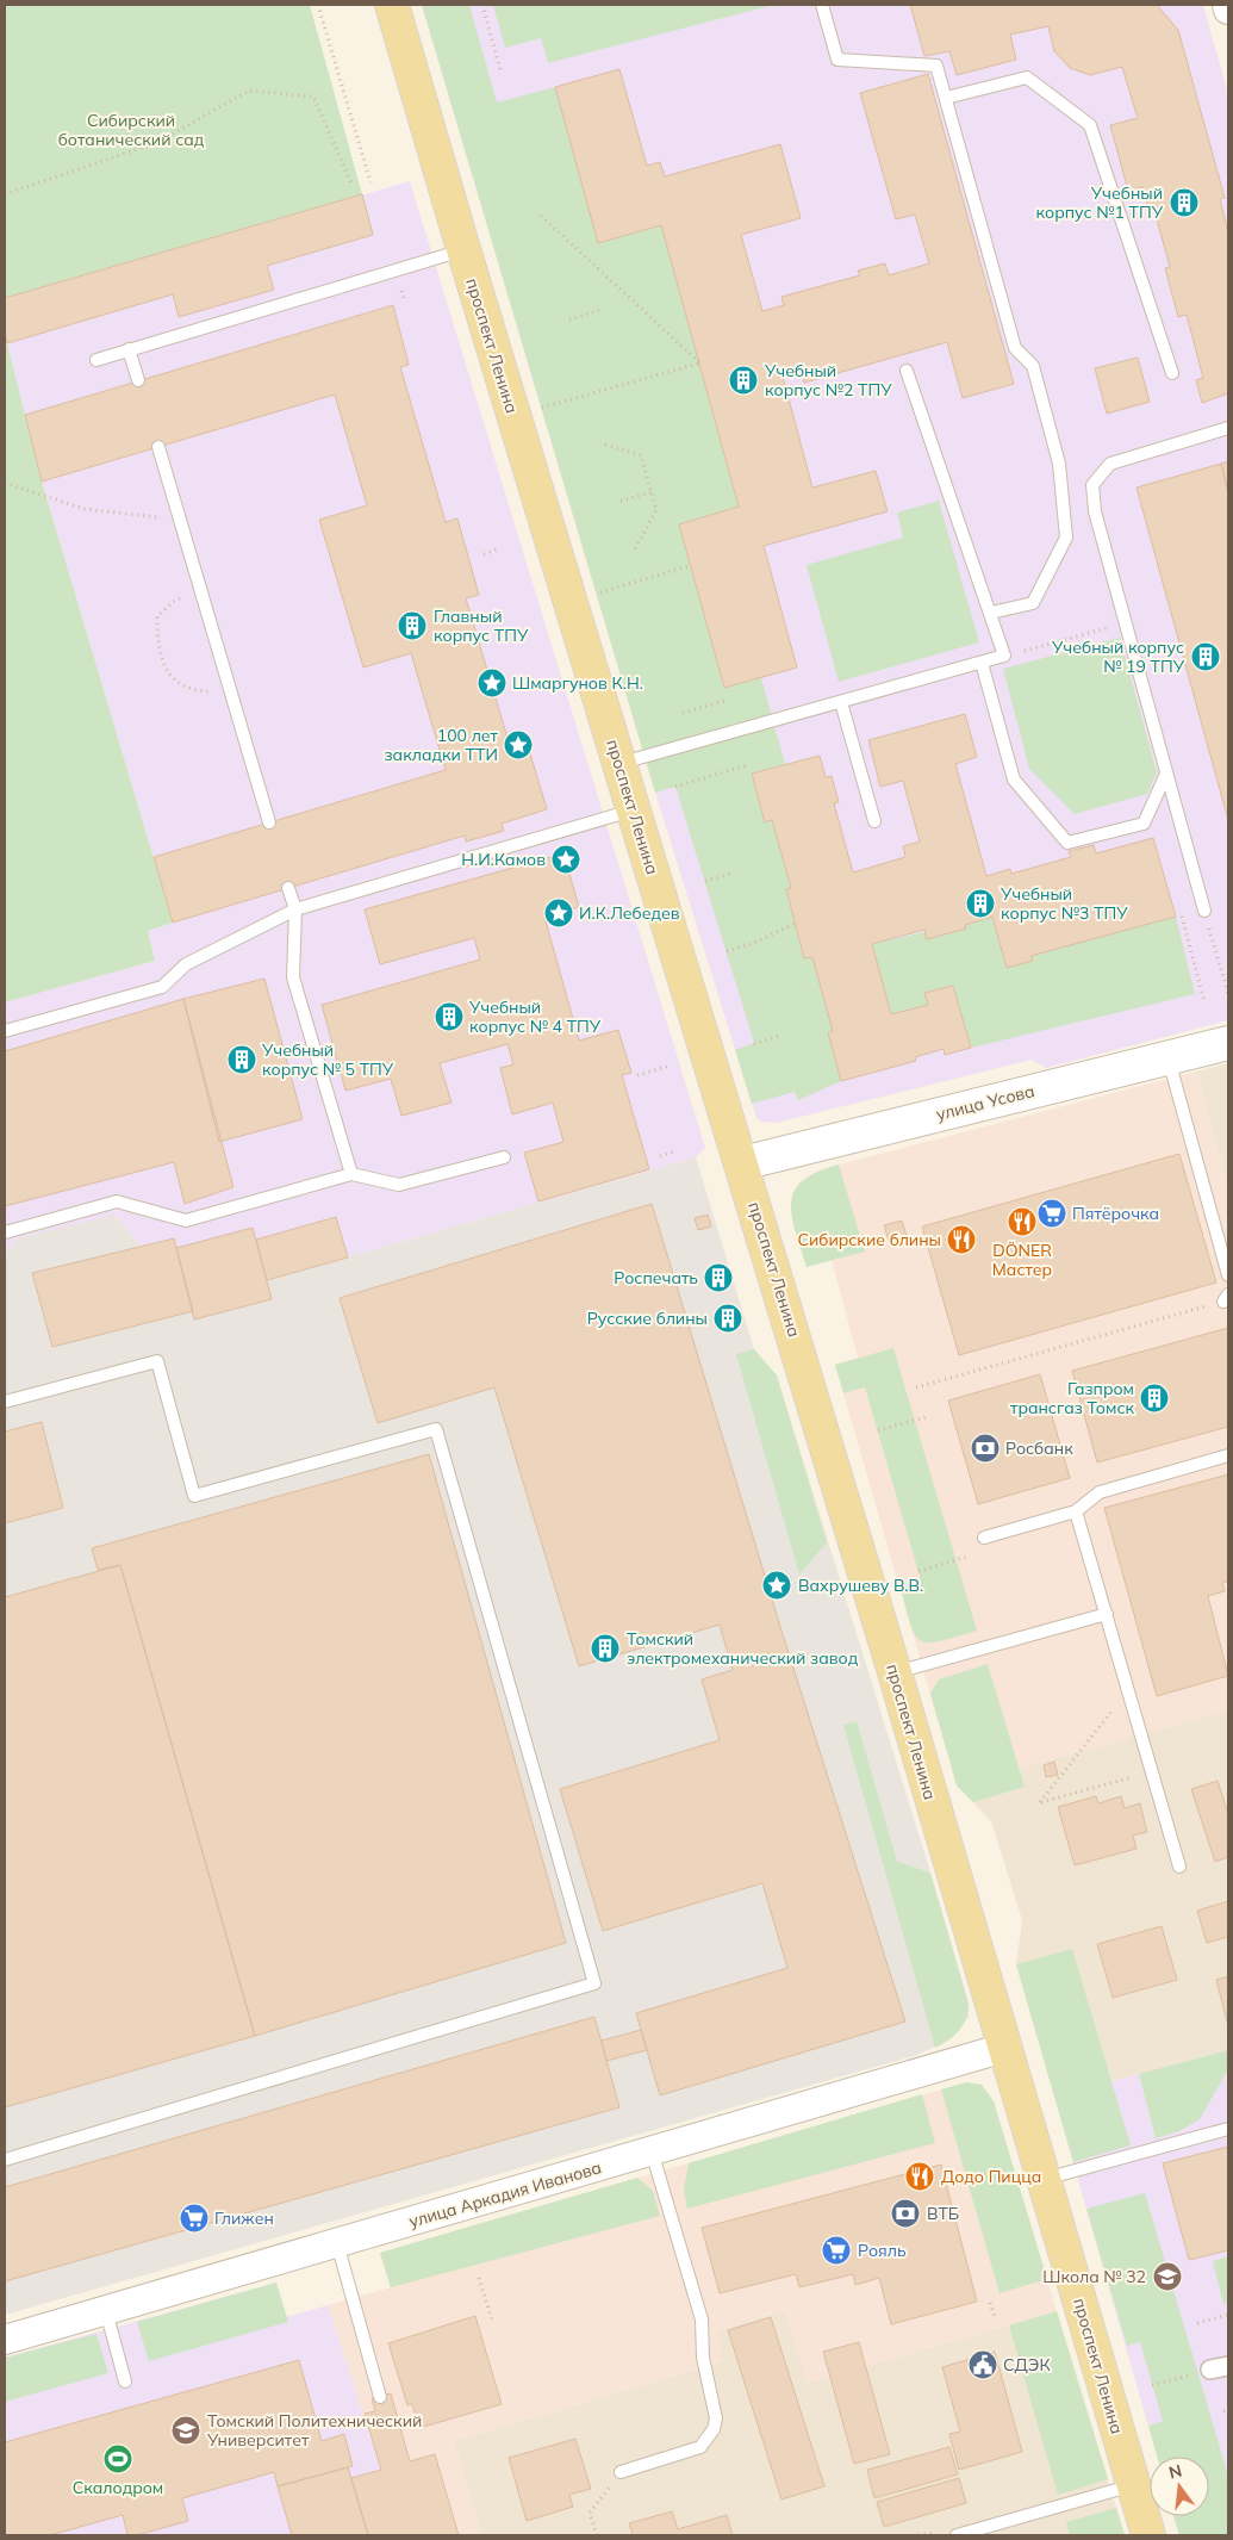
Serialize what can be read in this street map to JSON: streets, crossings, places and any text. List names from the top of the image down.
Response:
{
  "streets": {
    "main road": ["проспект Ленина", "улица Усова"],
    "street": ["улица Аркадия Иванова"]
  },
  "crossings": [
    ["проспект Ленина", "улица Усова"],
    ["проспект Ленина", "улица Аркадия Иванова"]
  ],
  "parks": ["Сибирский ботанический сад"],
  "places": {
    "building": [
      "Учебный корпус №1 ТПУ",
      "Учебный корпус №2 ТПУ",
      "Главный корпус ТПУ",
      "Учебный корпус № 19 ТПУ",
      "Учебный корпус №3 ТПУ",
      "Учебный корпус № 4 ТПУ",
      "Учебный корпус № 5 ТПУ",
      "Роспечать",
      "Русские блины",
      "Газпром трансгаз Томск",
      "Томский электромеханический завод"
    ],
    "place": [
      "Шмаргунов К.Н.",
      "100 лет закладки ТТИ",
      "Н.И.Камов",
      "И.К.Лебедев",
      "Вахрушеву В.В."
    ],
    "supermarket": ["Пятёрочка", "Глижен", "Рояль"],
    "restaurant": ["DÖNER Мастер", "Сибирские блины", "Додо Пицца"],
    "bank": ["Росбанк", "ВТБ"],
    "school or university": ["Школа № 32", "Томский Политехнический Университет"],
    "public building": ["СДЭК"],
    "sports": ["Скалодром"]
  },
  "north": "top"
}
